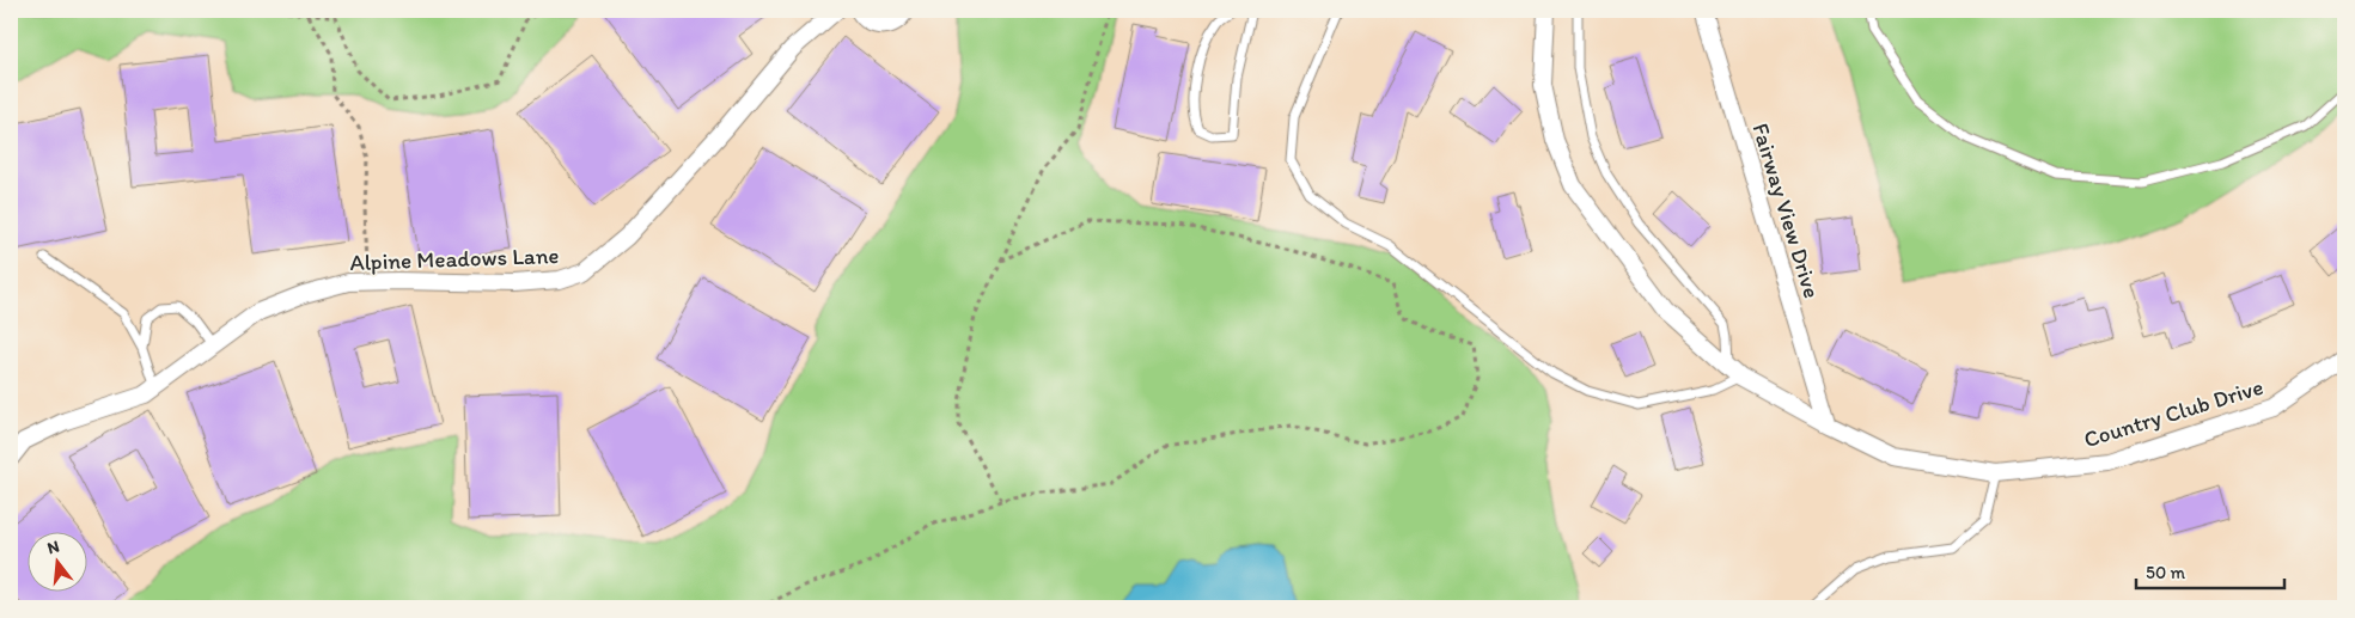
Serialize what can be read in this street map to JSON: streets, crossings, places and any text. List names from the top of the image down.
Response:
{
  "streets": {
    "street": ["Fairway View Drive", "Alpine Meadows Lane", "Country Club Drive"]
  },
  "crossings": [
    ["Fairway View Drive", "Country Club Drive"]
  ],
  "scale_bar": "50 m",
  "north": "top"
}
